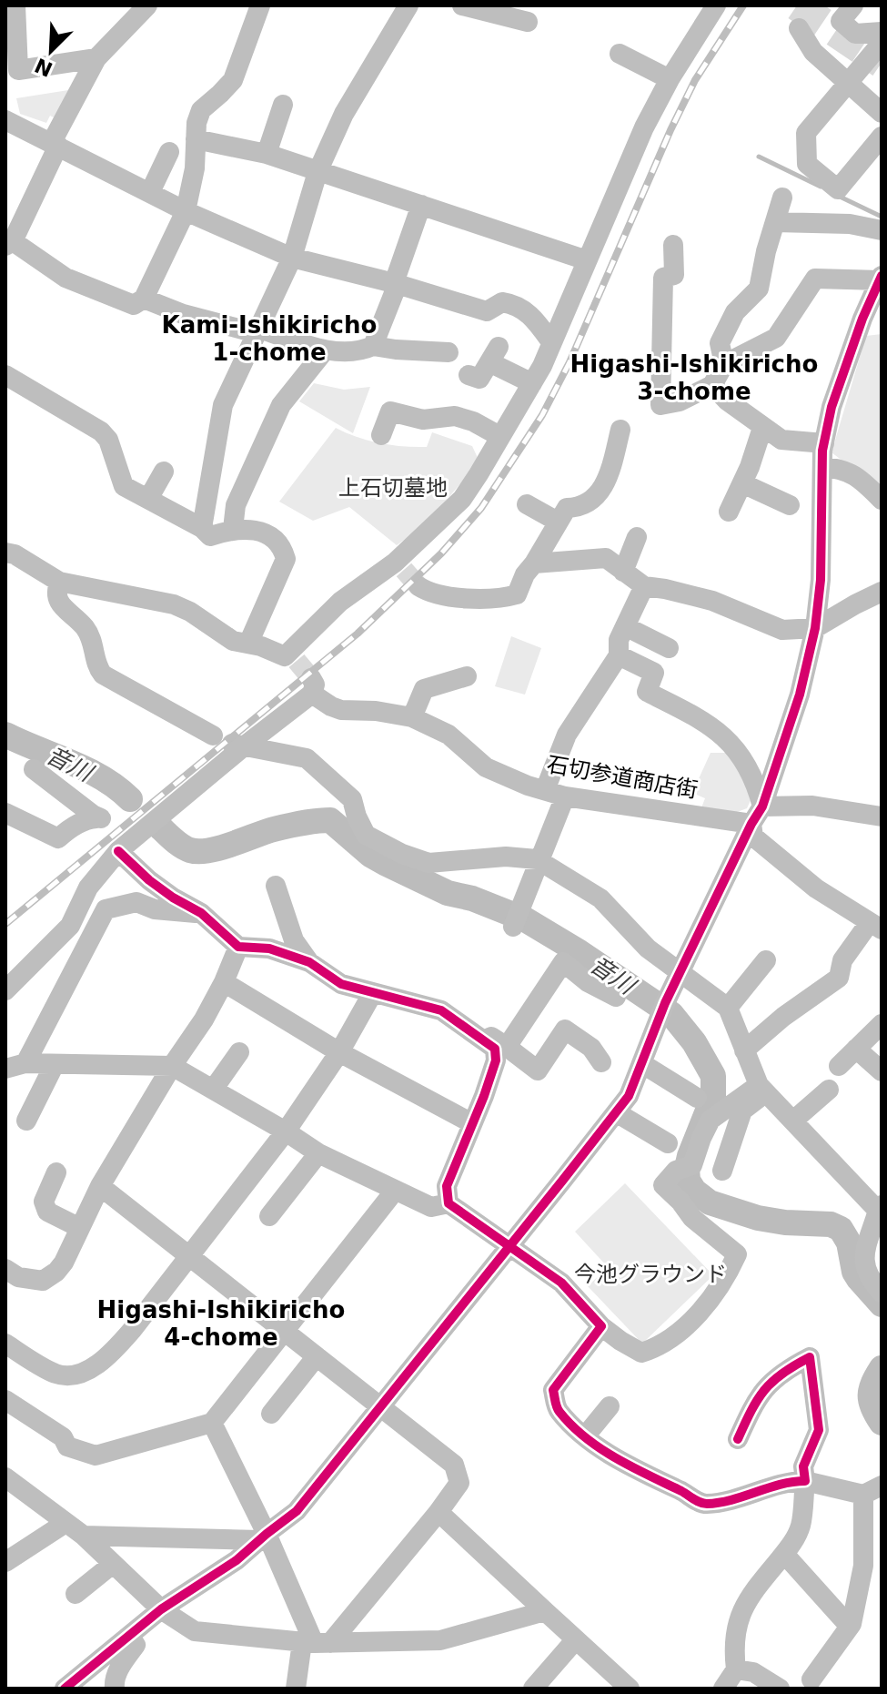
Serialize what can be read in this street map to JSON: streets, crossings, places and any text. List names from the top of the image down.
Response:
{
  "streets": {
    "street": ["石切参道商店街"]
  },
  "districts": ["Kami-Ishikiricho 1-chome", "Higashi-Ishikiricho 3-chome", "Higashi-Ishikiricho 4-chome"],
  "water": ["音川"],
  "parks": ["上石切墓地", "今池グラウンド"],
  "north": "bottom left"
}
